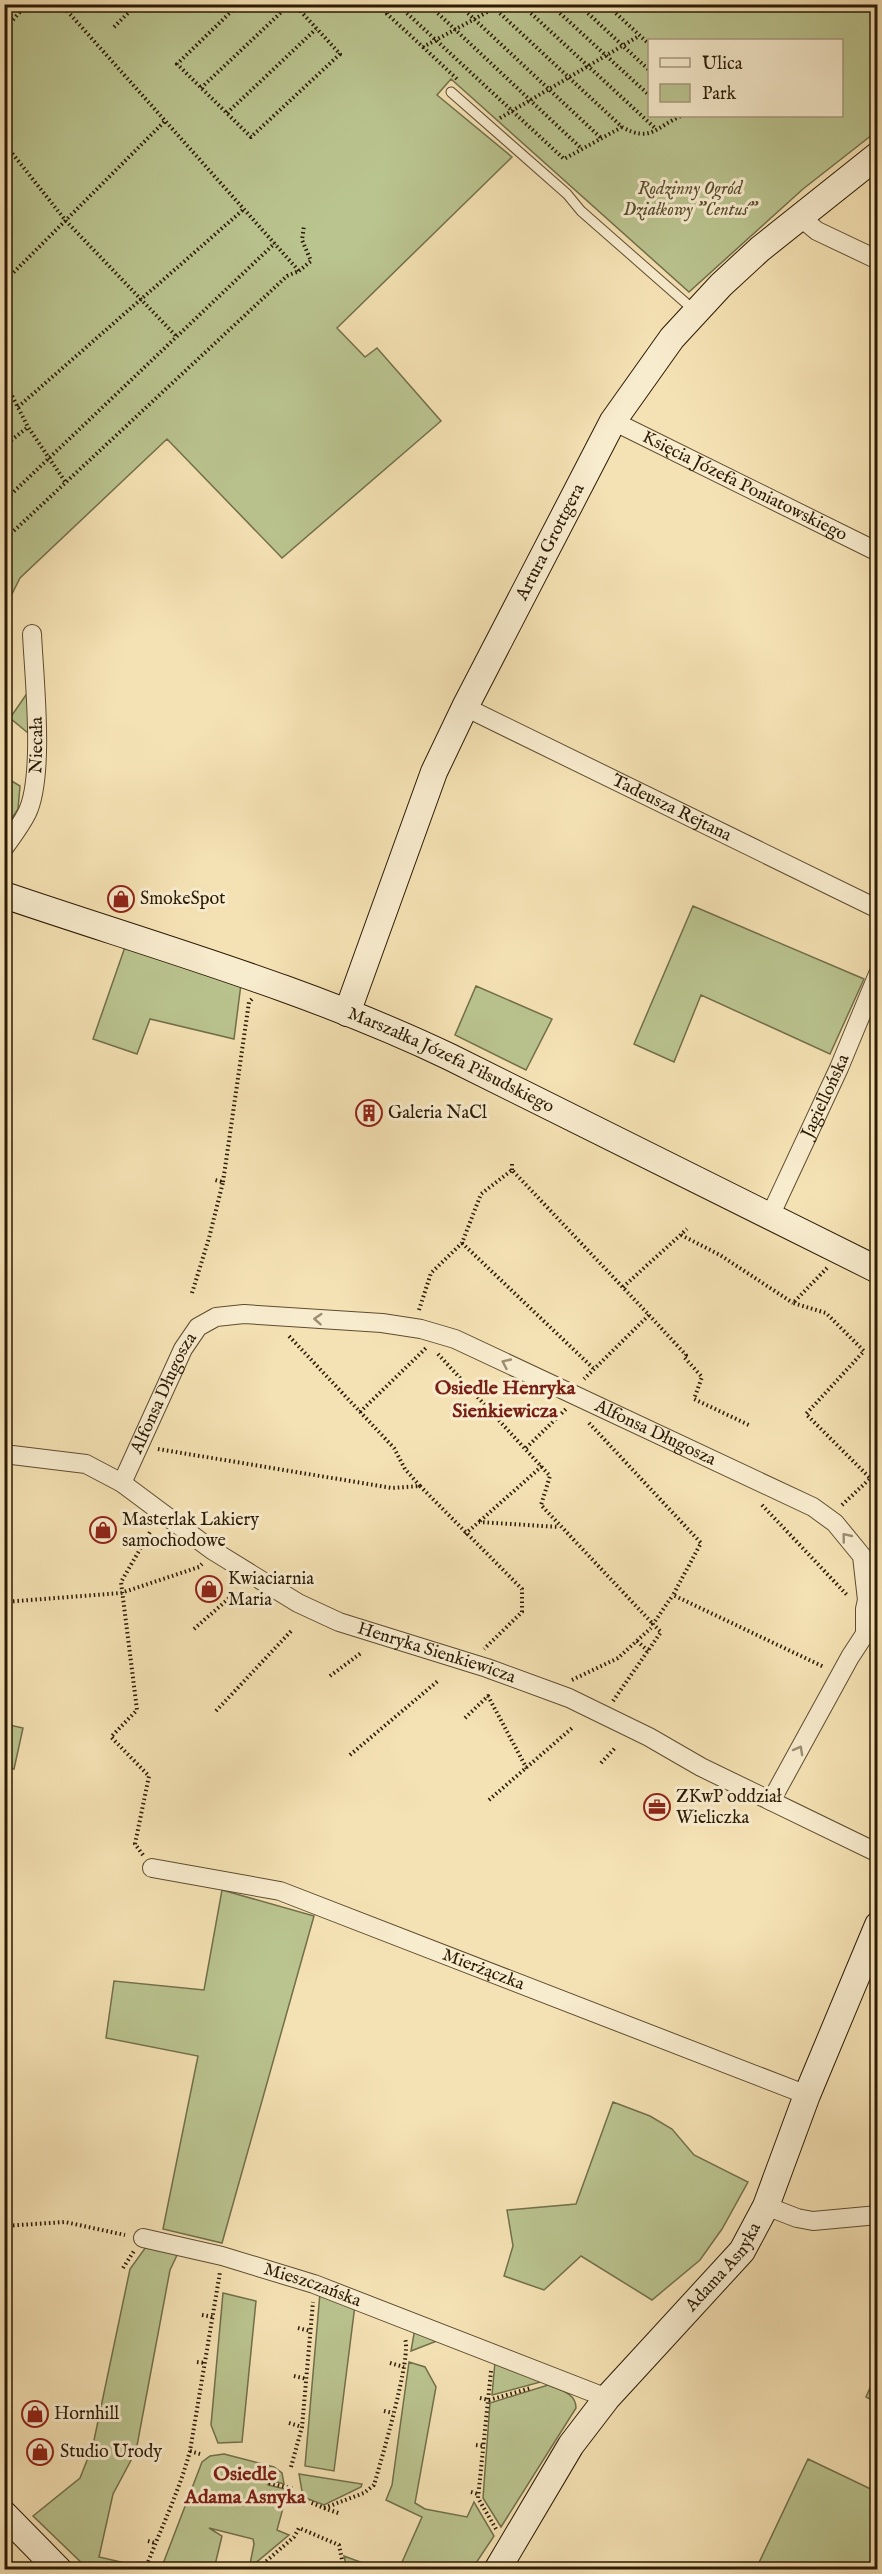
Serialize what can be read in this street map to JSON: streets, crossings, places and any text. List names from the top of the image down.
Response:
{
  "streets": {
    "main road": ["Artura Grottgera", "Marszałka Józefa Piłsudskiego", "Adama Asnyka"],
    "street": [
      "Księcia Józefa Poniatowskiego",
      "Niecała",
      "Tadeusza Rejtana",
      "Jagiellońska",
      "Alfonsa Długosza",
      "Henryka Sienkiewicza",
      "Mierżączka",
      "Mieszczańska"
    ]
  },
  "crossings": [
    ["Księcia Józefa Poniatowskiego", "Artura Grottgera"],
    ["Artura Grottgera", "Tadeusza Rejtana"],
    ["Artura Grottgera", "Marszałka Józefa Piłsudskiego"],
    ["Marszałka Józefa Piłsudskiego", "Jagiellońska"],
    ["Alfonsa Długosza", "Henryka Sienkiewicza"],
    ["Mierżączka", "Adama Asnyka"],
    ["Adama Asnyka", "Mieszczańska"]
  ],
  "districts": ["Osiedle Henryka Sienkiewicza", "Osiedle Adama Asnyka"],
  "parks": ["Rodzinny Ogród Działkowy \"Centuś\""],
  "places": {
    "shop": [
      "SmokeSpot",
      "Masterlak Lakiery samochodowe",
      "Kwiaciarnia Maria",
      "Hornhill",
      "Studio Urody"
    ],
    "building": ["Galeria NaCl"],
    "office": ["ZKwP oddział Wieliczka"]
  },
  "legend": ["Ulica", "Park"]
}
